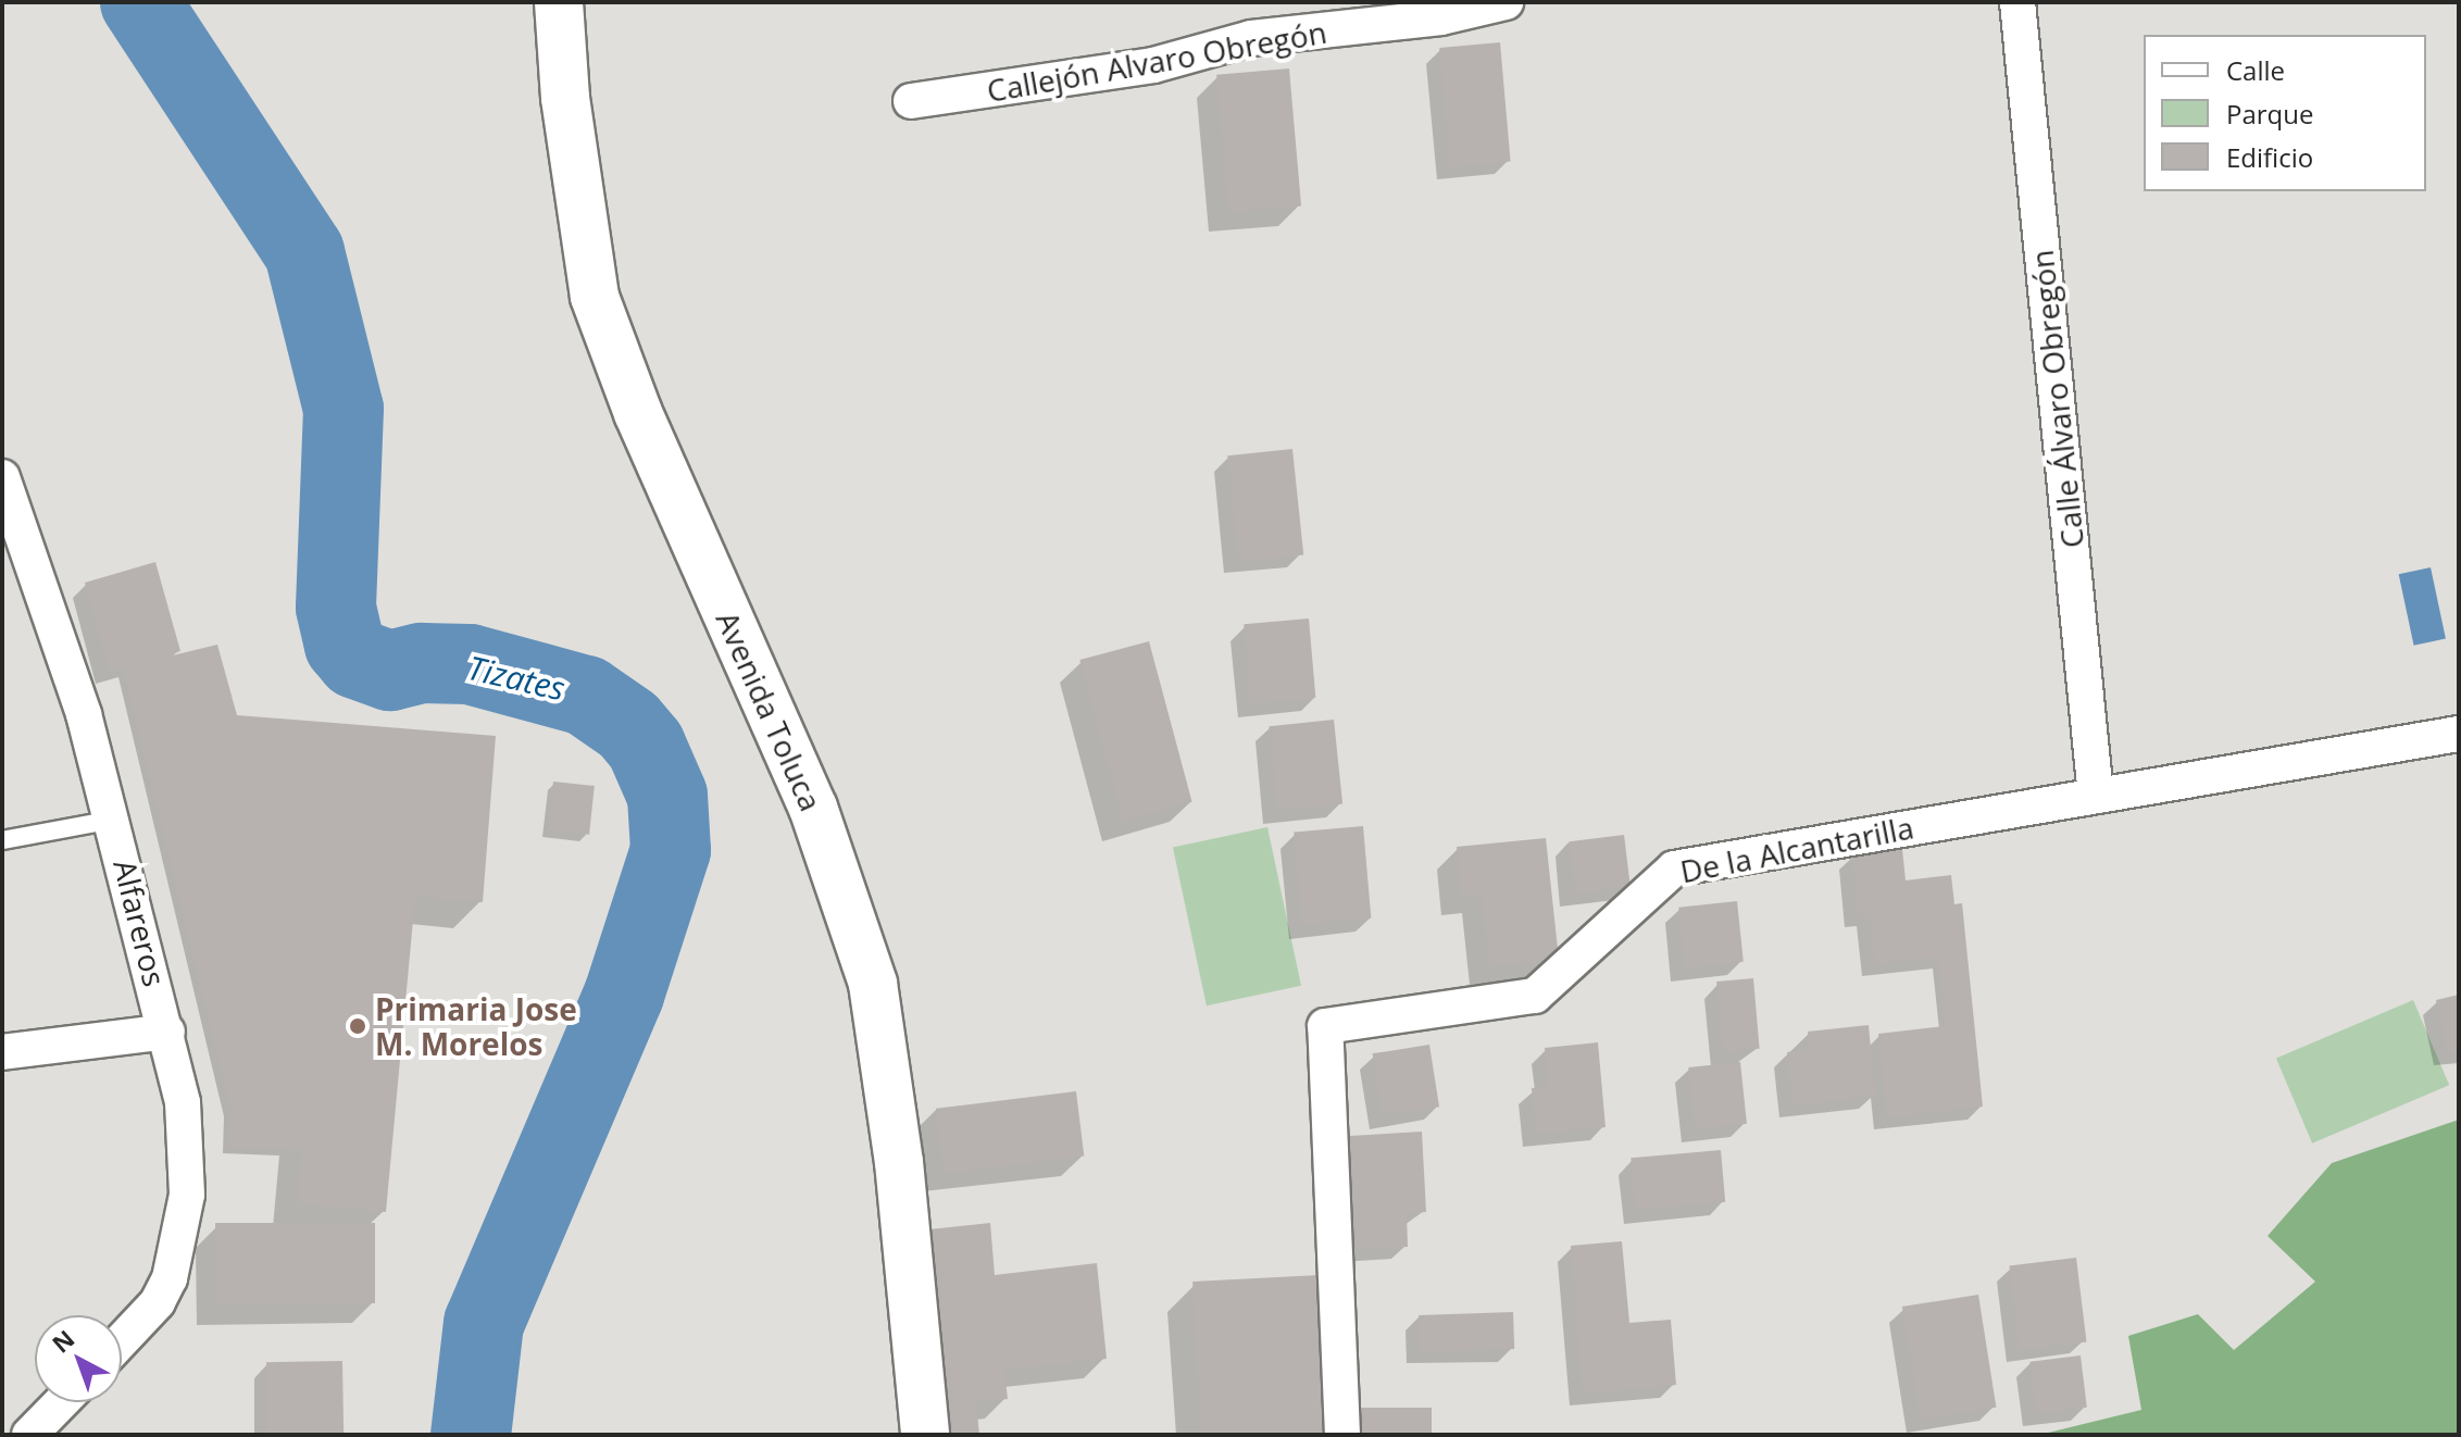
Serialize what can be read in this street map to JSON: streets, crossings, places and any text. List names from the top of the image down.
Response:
{
  "streets": {
    "street": [
      "Callejón Alvaro Obregón",
      "Calle Álvaro Obregón",
      "Avenida Toluca",
      "De la Alcantarilla",
      "Alfareros"
    ]
  },
  "crossings": [
    ["Calle Álvaro Obregón", "De la Alcantarilla"]
  ],
  "water": ["Tizates"],
  "places": ["Primaria Jose M. Morelos"],
  "legend": ["Calle", "Parque", "Edificio"],
  "north": "top left"
}
